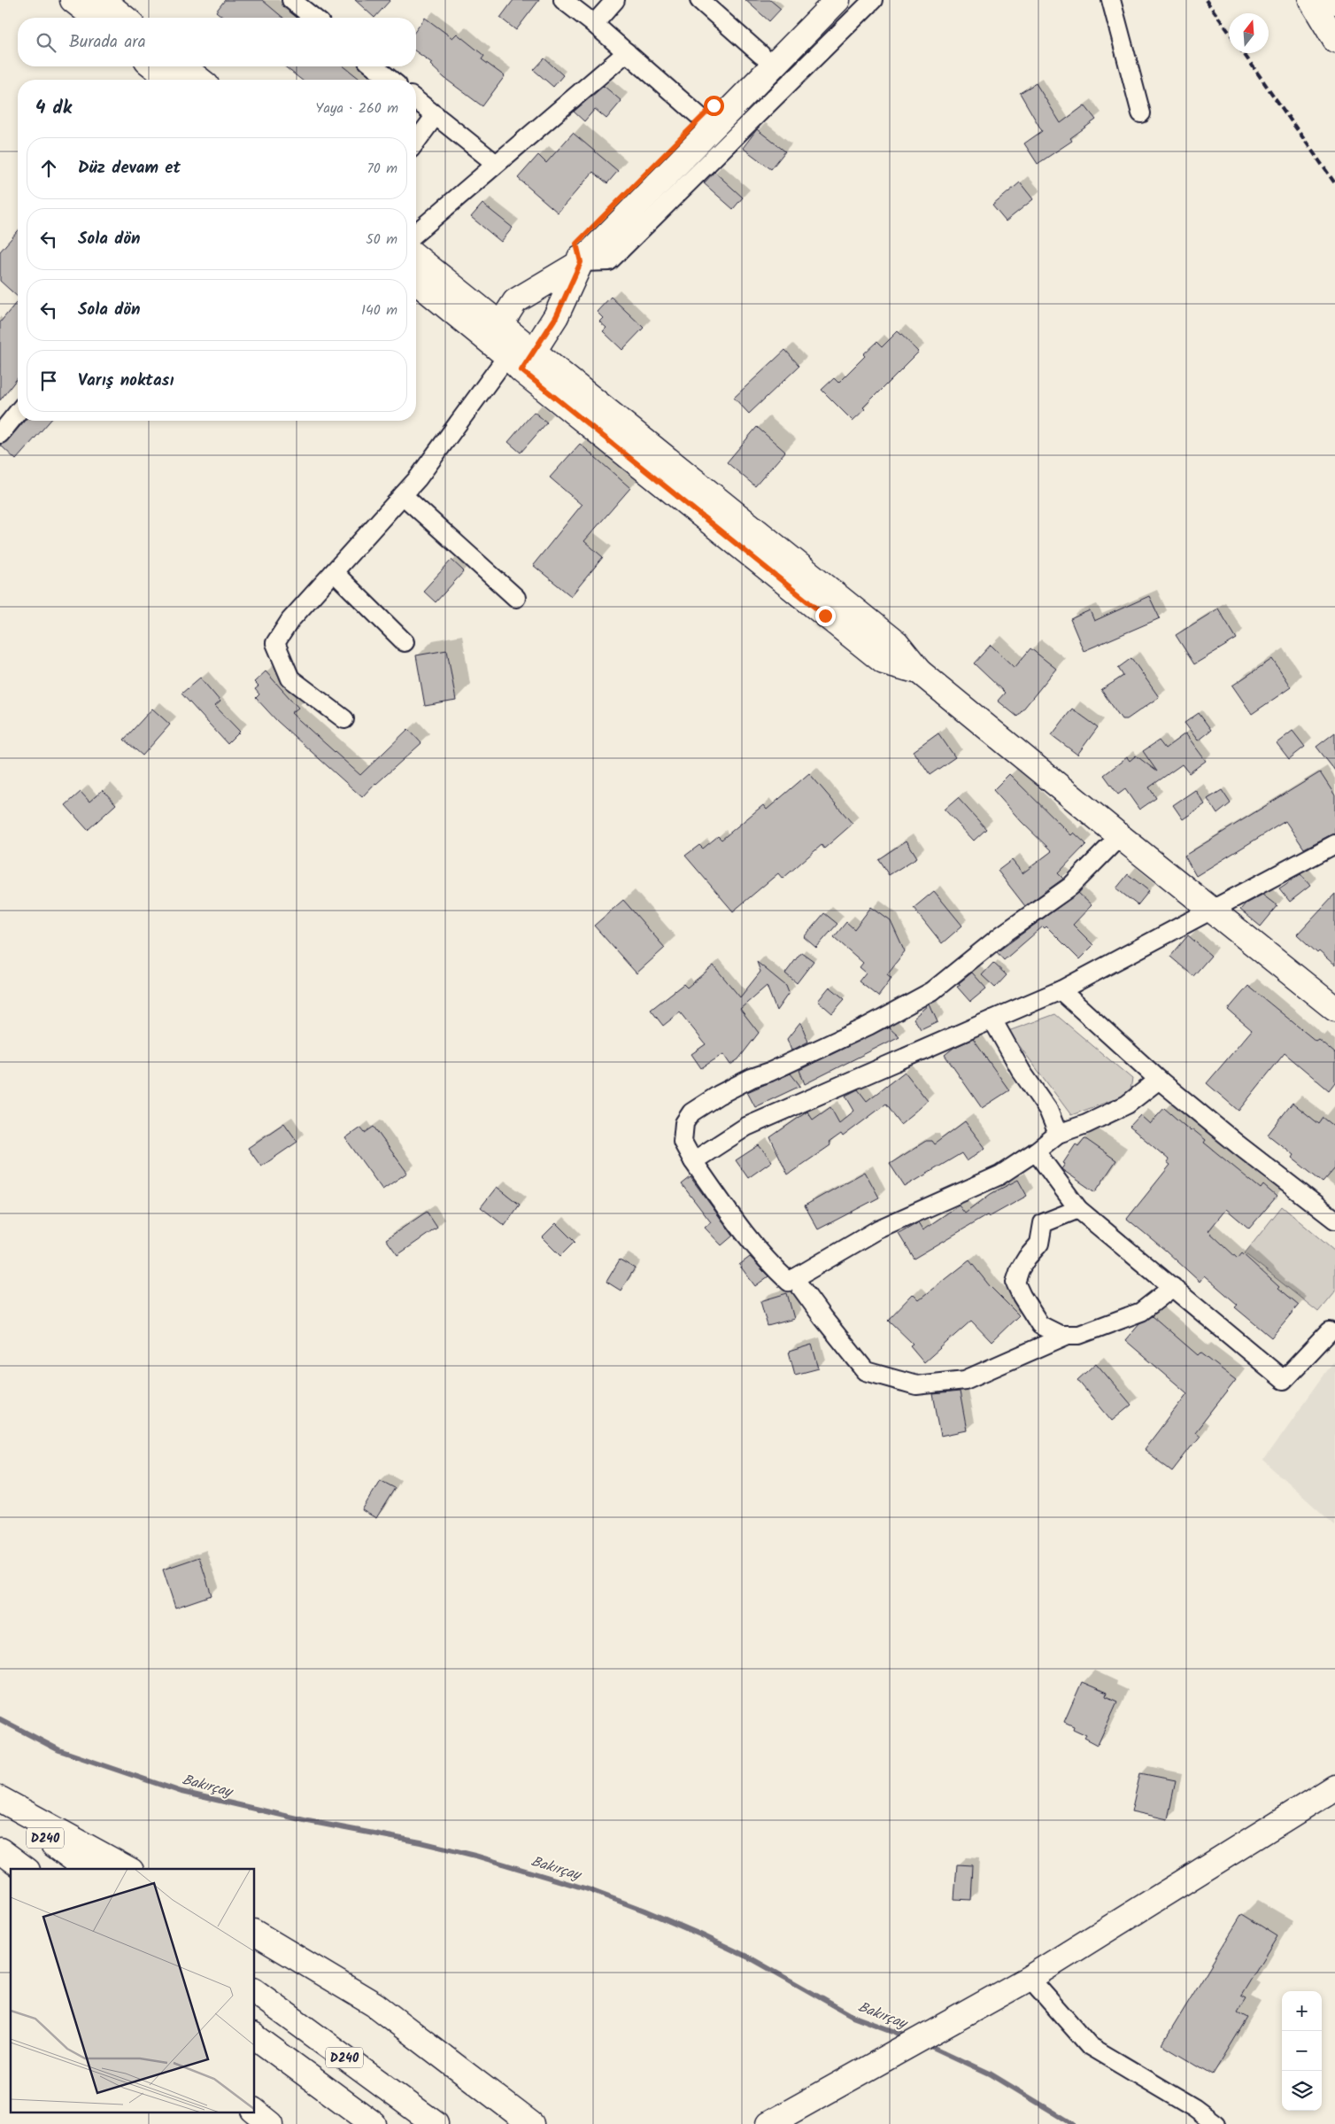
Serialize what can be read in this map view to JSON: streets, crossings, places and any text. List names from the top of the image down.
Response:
{
  "streets": {
    "main road": ["D240"]
  },
  "water": ["Bakırçay"],
  "north": "top",
  "page": {
    "search": "Burada ara",
    "heading": ["4 dk", "Yaya · 260 m"],
    "list": [
      ["Düz devam et", "70 m"],
      ["Sola dön", "50 m"],
      ["Sola dön", "140 m"],
      "Varış noktası"
    ],
    "map_buttons": ["+", "−"]
  }
}
